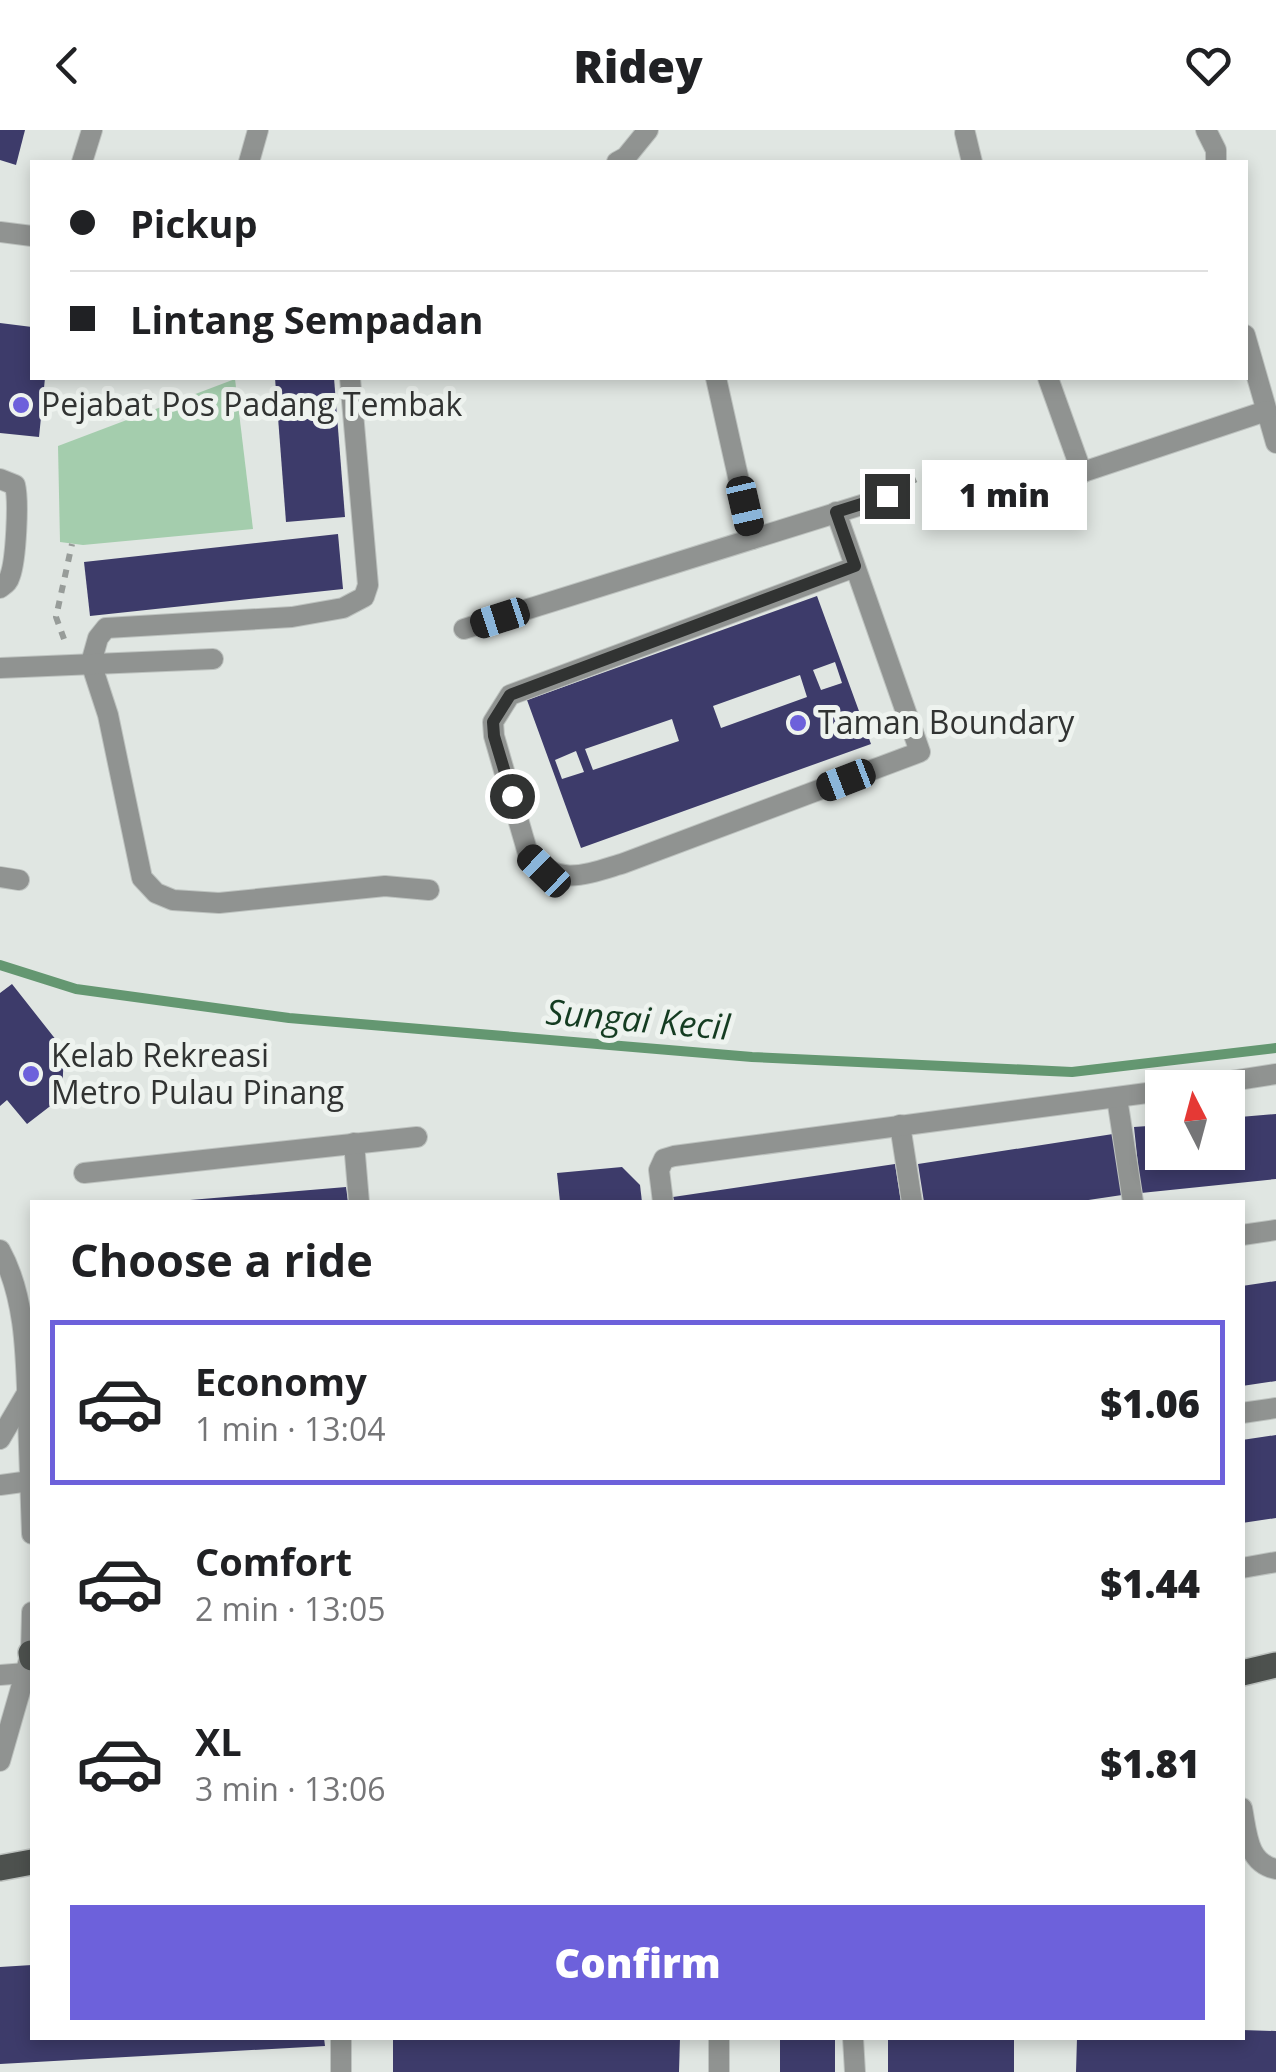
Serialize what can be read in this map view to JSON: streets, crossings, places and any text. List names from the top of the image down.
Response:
{
  "water": ["Sungai Kecil"],
  "places": ["Pejabat Pos Padang Tembak", "Taman Boundary", "Kelab Rekreasi Metro Pulau Pinang"],
  "north": "top",
  "page": {
    "header": "Ridey",
    "banner": ["Pickup", "Lintang Sempadan"],
    "bubble": "1 min",
    "heading": "Choose a ride",
    "list": [
      {
        "name": "Economy",
        "note": "1 min · 13:04",
        "value": "$1.06"
      },
      {
        "name": "Comfort",
        "note": "2 min · 13:05",
        "value": "$1.44"
      },
      {
        "name": "XL",
        "note": "3 min · 13:06",
        "value": "$1.81"
      }
    ],
    "buttons": "Confirm"
  }
}
